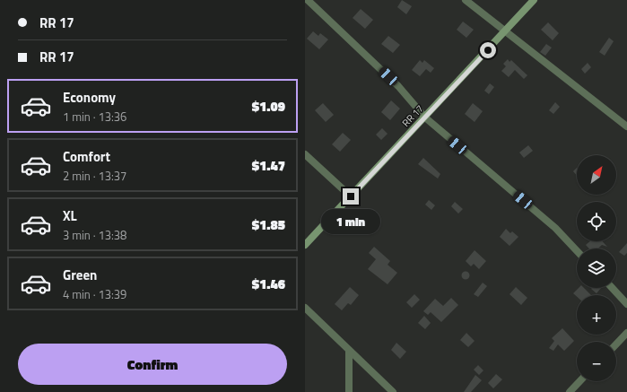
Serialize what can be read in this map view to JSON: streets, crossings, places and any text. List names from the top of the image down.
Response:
{
  "streets": {
    "main road": ["RR 17"]
  },
  "north": "top right",
  "page": {
    "banner": ["RR 17", "RR 17"],
    "list": [
      {
        "name": "Economy",
        "note": "1 min · 13:36",
        "value": "$1.09"
      },
      {
        "name": "Comfort",
        "note": "2 min · 13:37",
        "value": "$1.47"
      },
      {
        "name": "XL",
        "note": "3 min · 13:38",
        "value": "$1.85"
      },
      {
        "name": "Green",
        "note": "4 min · 13:39",
        "value": "$1.46"
      }
    ],
    "map_buttons": ["+", "−"],
    "bubble": "1 min",
    "buttons": "Confirm"
  }
}
